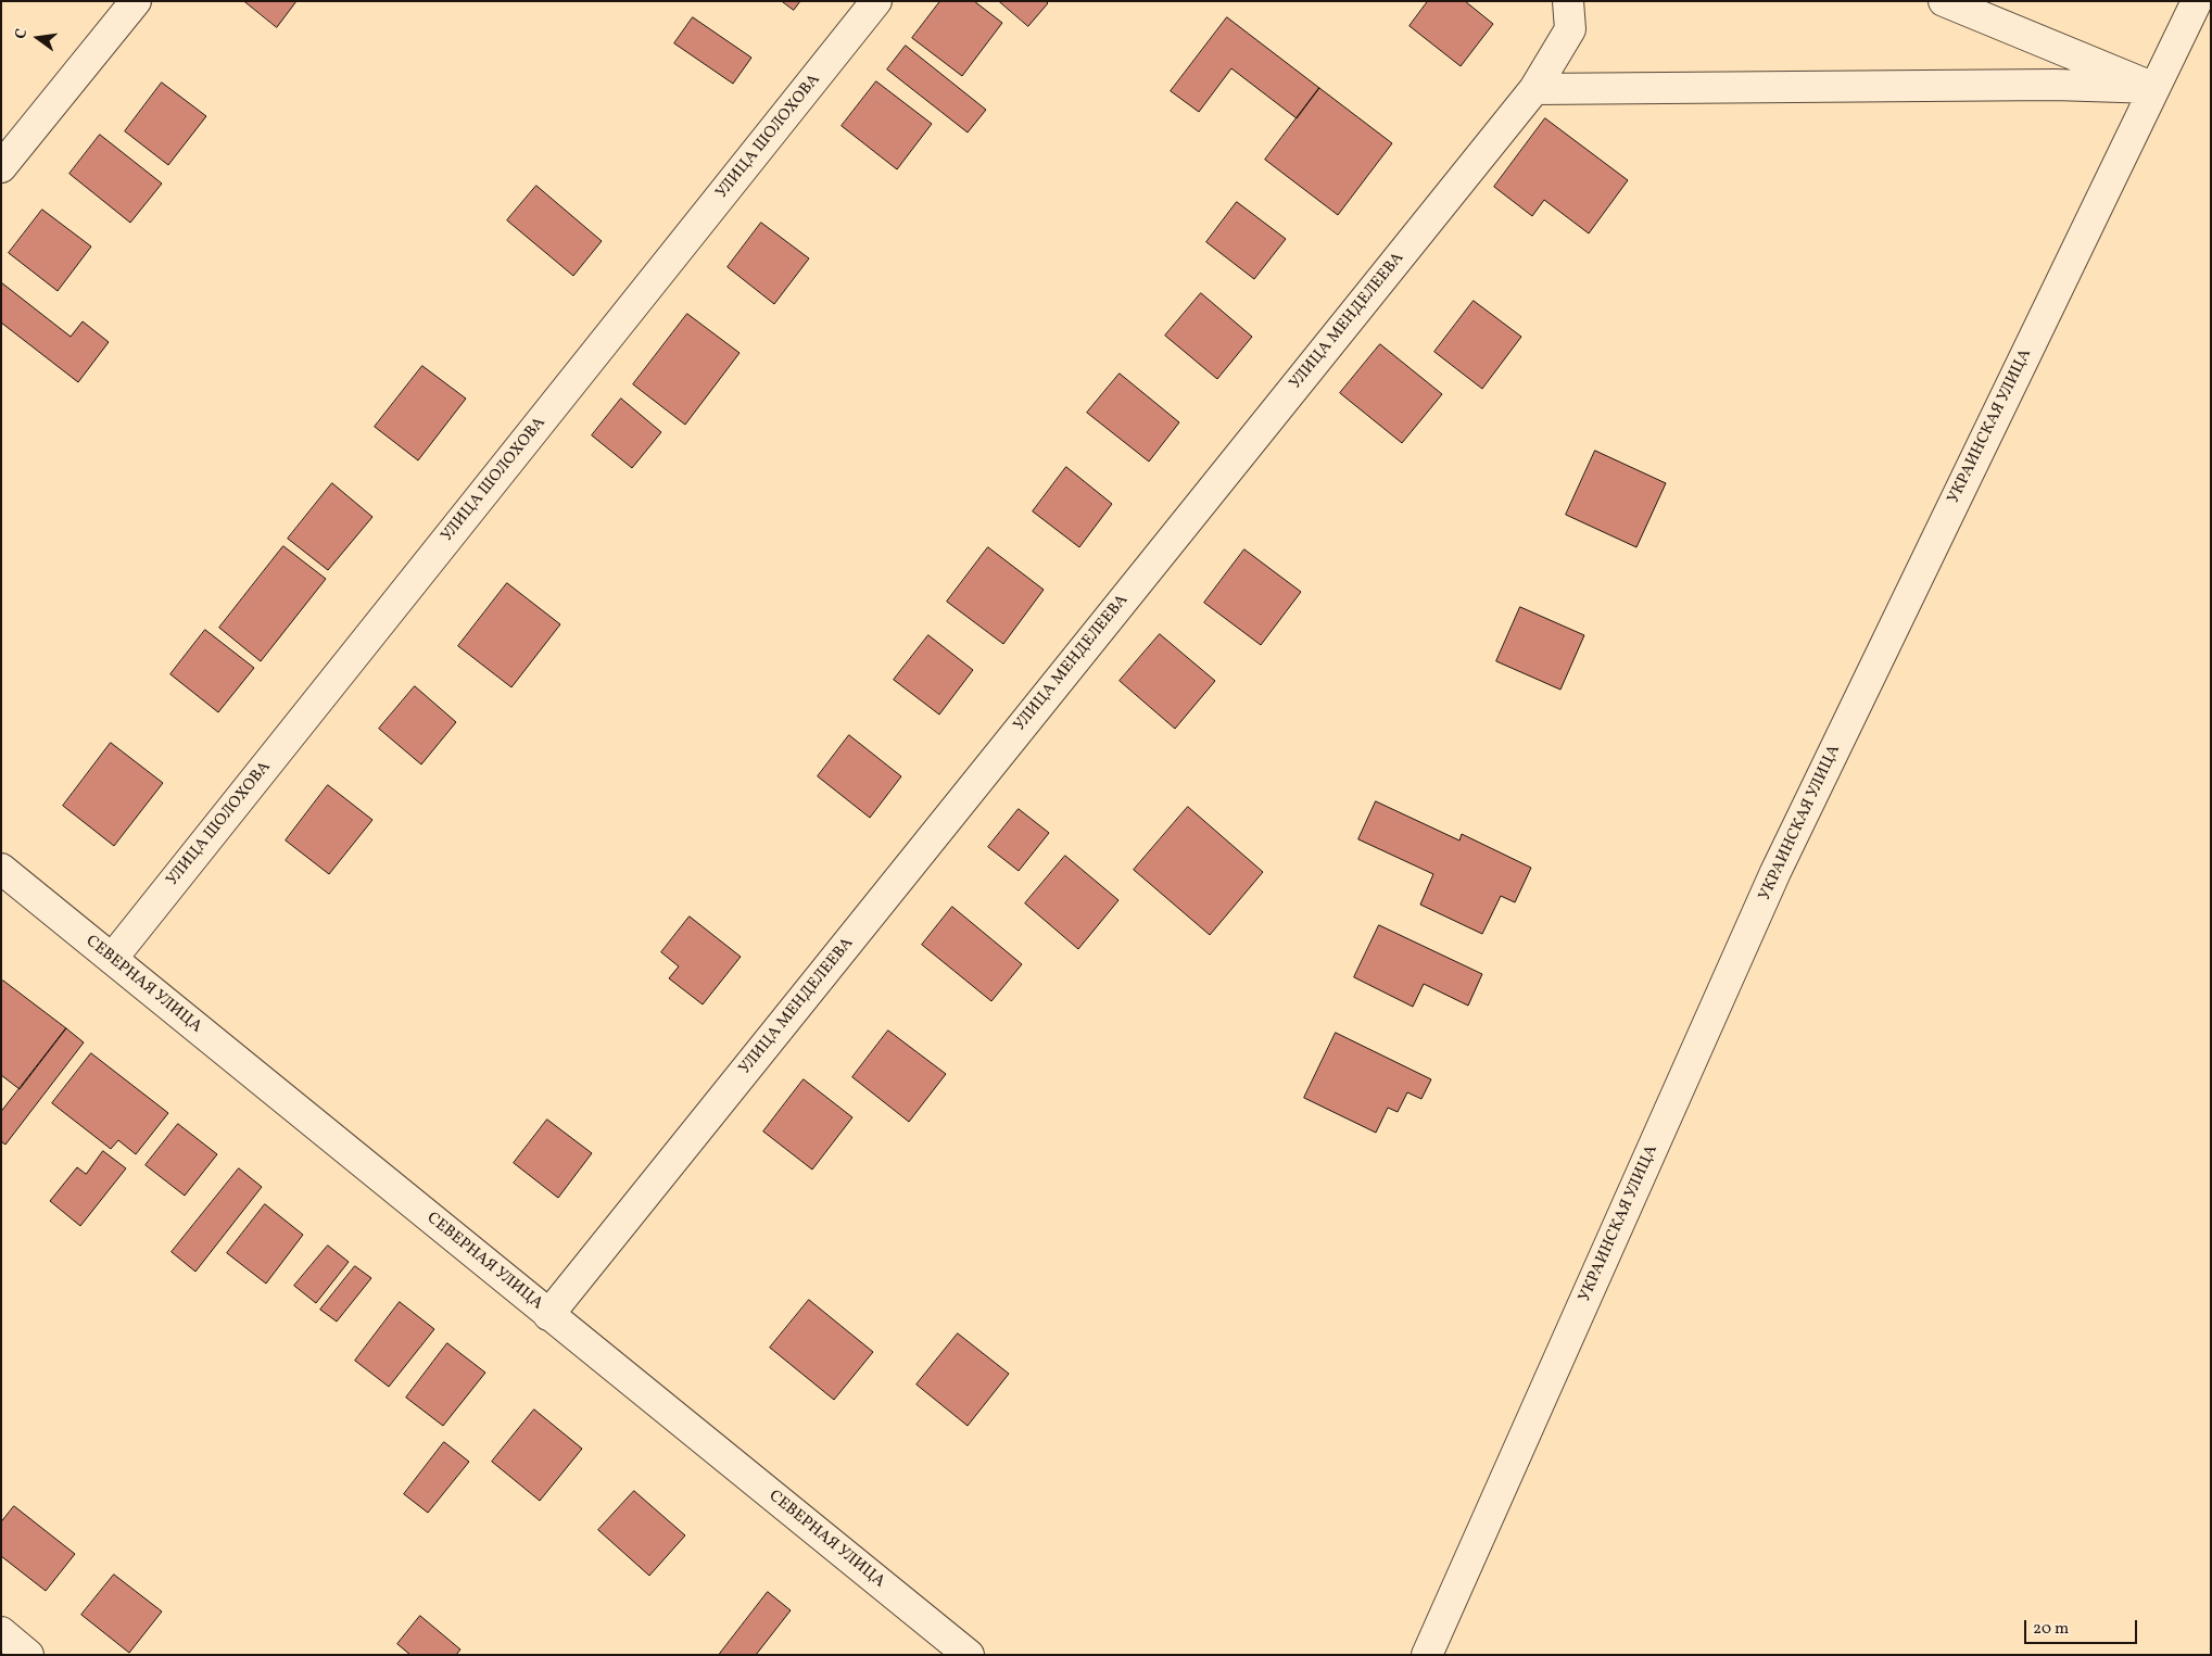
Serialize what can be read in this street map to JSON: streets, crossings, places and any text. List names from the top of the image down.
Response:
{
  "streets": {
    "street": [
      "УЛИЦА ШОЛОХОВА",
      "УЛИЦА МЕНДЕЛЕЕВА",
      "УКРАИНСКАЯ УЛИЦА",
      "СЕВЕРНАЯ УЛИЦА"
    ]
  },
  "crossings": [
    ["УЛИЦА ШОЛОХОВА", "СЕВЕРНАЯ УЛИЦА"],
    ["УЛИЦА МЕНДЕЛЕЕВА", "СЕВЕРНАЯ УЛИЦА"]
  ],
  "scale_bar": "20 m",
  "north": "left"
}
